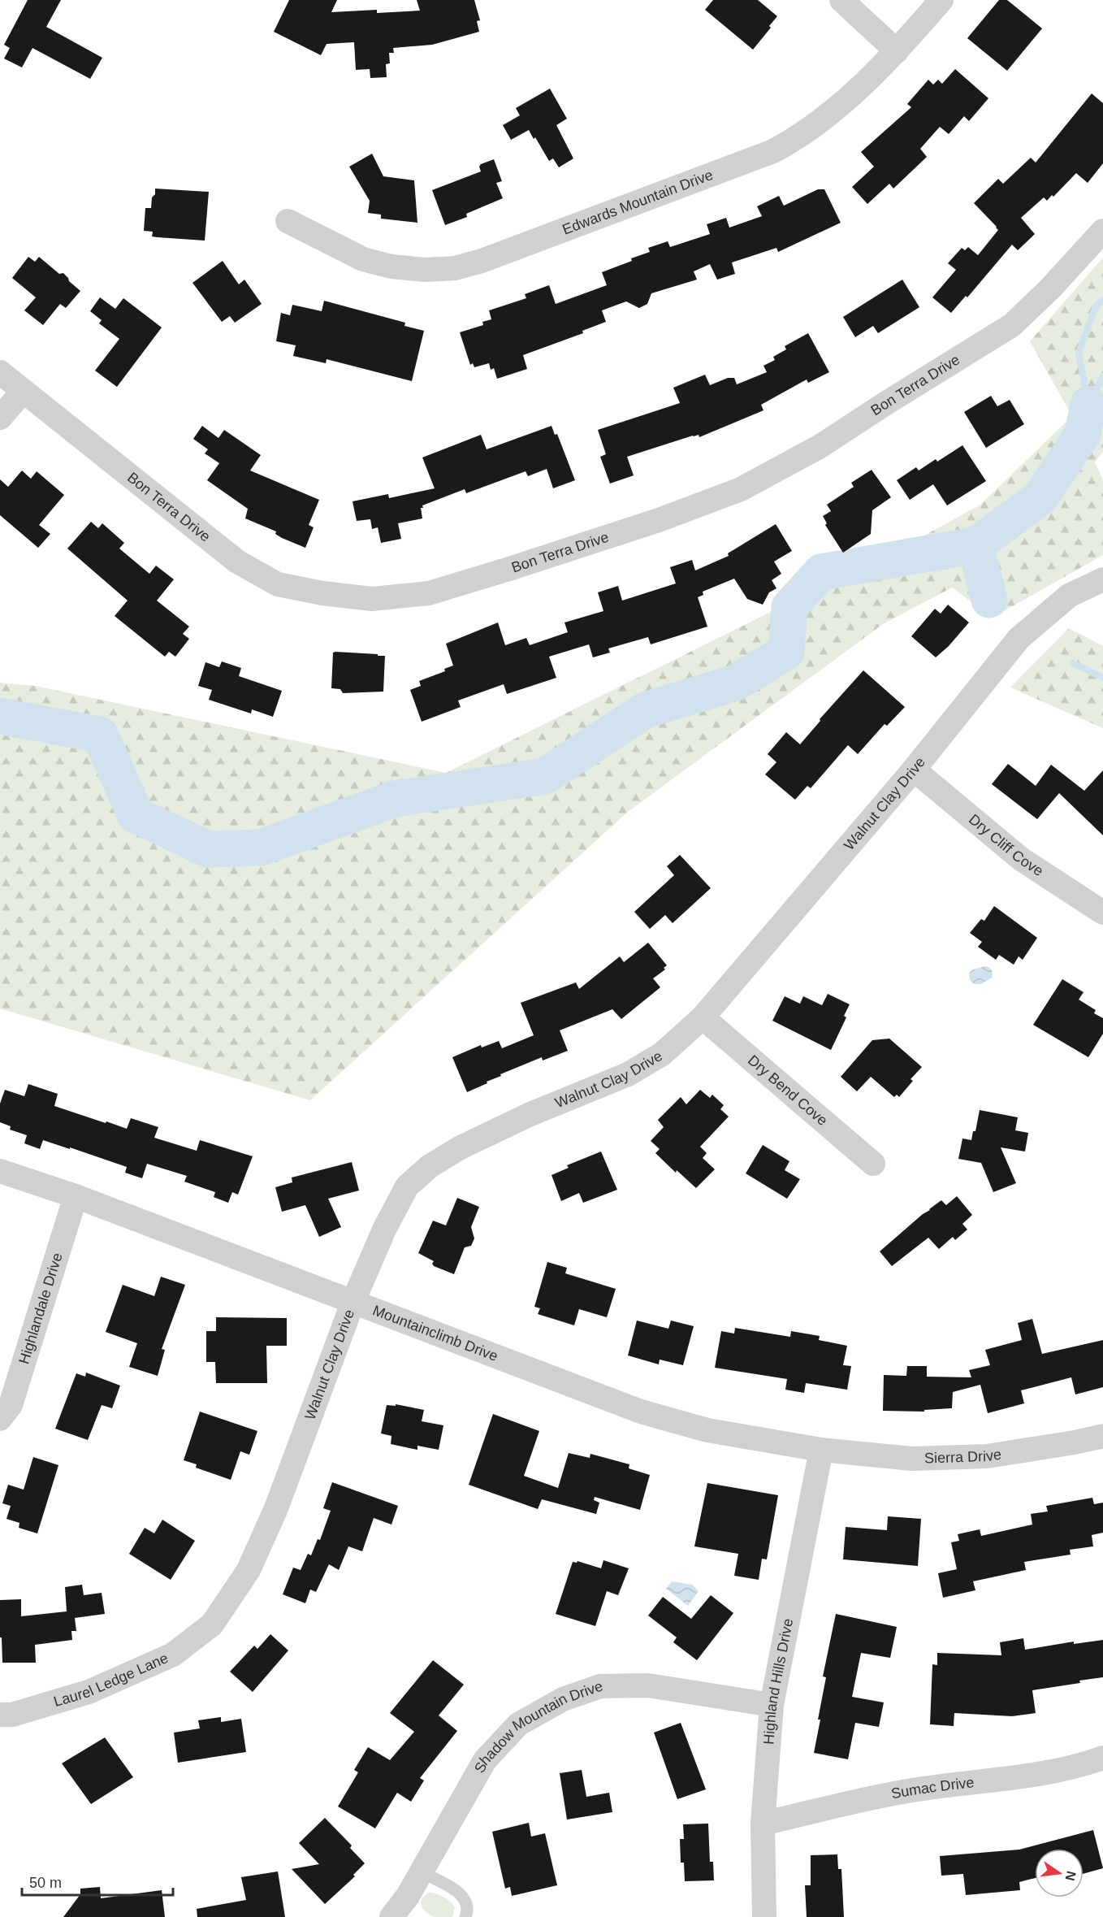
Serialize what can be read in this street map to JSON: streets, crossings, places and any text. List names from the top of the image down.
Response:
{
  "streets": {
    "street": [
      "Edwards Mountain Drive",
      "Bon Terra Drive",
      "Walnut Clay Drive",
      "Dry Cliff Cove",
      "Dry Bend Cove",
      "Highlandale Drive",
      "Mountainclimb Drive",
      "Sierra Drive",
      "Laurel Ledge Lane",
      "Highland Hills Drive",
      "Shadow Mountain Drive",
      "Sumac Drive"
    ]
  },
  "crossings": [
    ["Walnut Clay Drive", "Dry Cliff Cove"],
    ["Walnut Clay Drive", "Dry Bend Cove"],
    ["Walnut Clay Drive", "Mountainclimb Drive"],
    ["Walnut Clay Drive", "Laurel Ledge Lane"],
    ["Highlandale Drive", "Mountainclimb Drive"],
    ["Mountainclimb Drive", "Sierra Drive"],
    ["Mountainclimb Drive", "Highland Hills Drive"],
    ["Sierra Drive", "Highland Hills Drive"],
    ["Highland Hills Drive", "Shadow Mountain Drive"],
    ["Highland Hills Drive", "Sumac Drive"]
  ],
  "scale_bar": "50 m",
  "north": "right"
}
